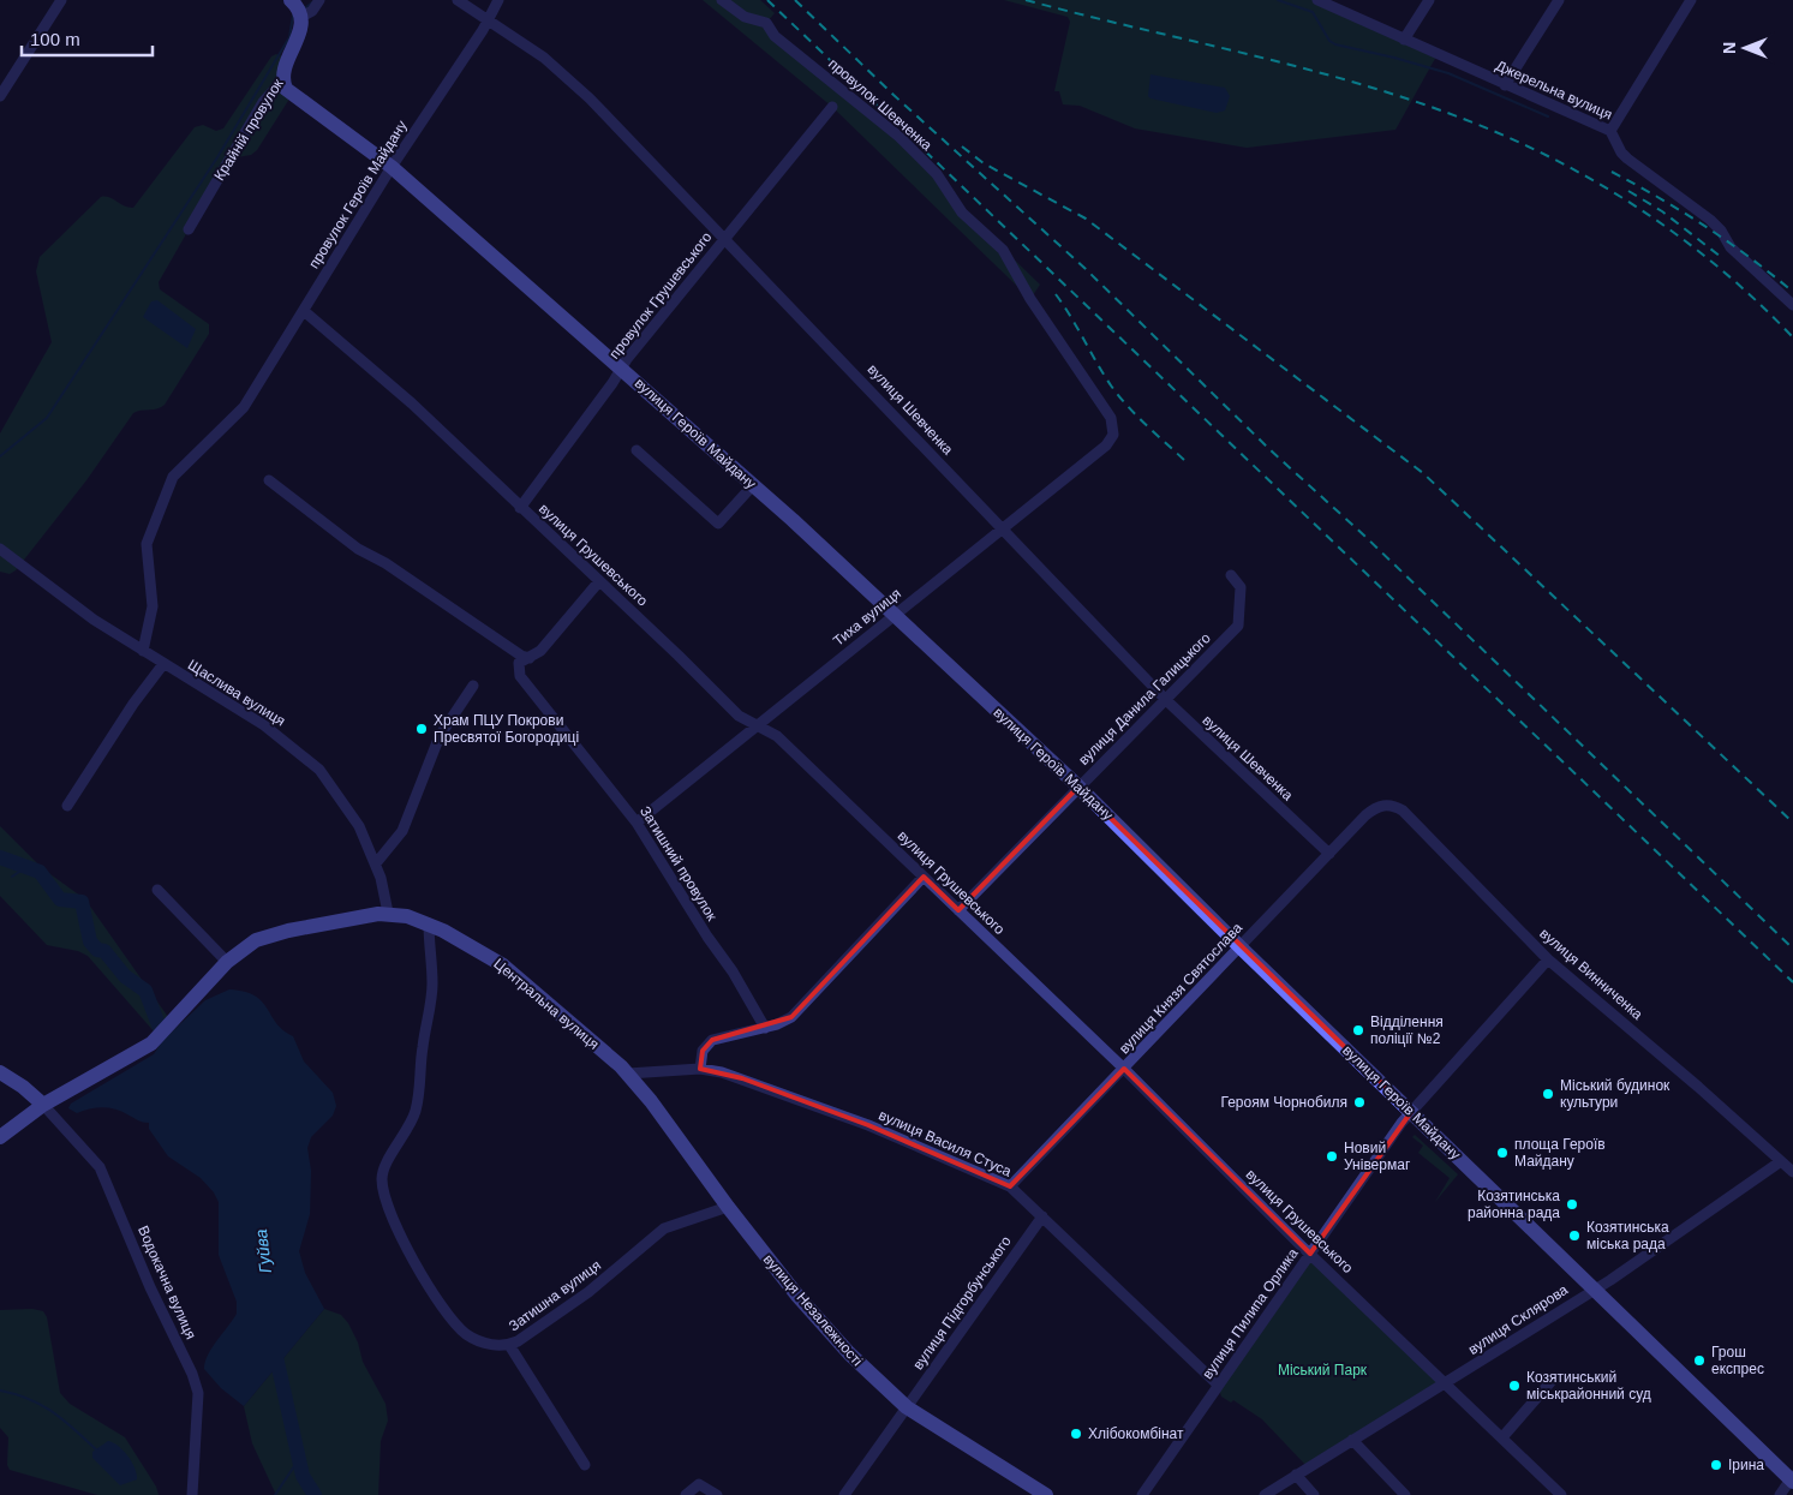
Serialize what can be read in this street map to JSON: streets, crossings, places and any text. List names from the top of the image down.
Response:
{
  "streets": {
    "street": [
      "Джерельна вулиця",
      "провулок Шевченка",
      "Крайній провулок",
      "провулок Героїв Майдану",
      "провулок Грушевського",
      "вулиця Шевченка",
      "вулиця Героїв Майдану",
      "вулиця Грушевського",
      "Тиха вулиця",
      "Щаслива вулиця",
      "вулиця Данила Галицького",
      "Затишний провулок",
      "вулиця Винниченка",
      "вулиця Князя Святослава",
      "Центральна вулиця",
      "вулиця Василя Стуса",
      "Водокачна вулиця",
      "Затишна вулиця",
      "вулиця Підгорбунського",
      "вулиця Незалежності",
      "вулиця Пилипа Орлика",
      "вулиця Склярова"
    ]
  },
  "crossings": [
    ["провулок Шевченка", "Тиха вулиця"],
    ["Крайній провулок", "вулиця Героїв Майдану"],
    ["провулок Героїв Майдану", "вулиця Шевченка"],
    ["провулок Героїв Майдану", "вулиця Героїв Майдану"],
    ["провулок Героїв Майдану", "вулиця Грушевського"],
    ["провулок Героїв Майдану", "Щаслива вулиця"],
    ["провулок Грушевського", "вулиця Шевченка"],
    ["провулок Грушевського", "вулиця Героїв Майдану"],
    ["провулок Грушевського", "вулиця Грушевського"],
    ["вулиця Шевченка", "Тиха вулиця"],
    ["вулиця Шевченка", "вулиця Данила Галицького"],
    ["вулиця Шевченка", "вулиця Князя Святослава"],
    ["вулиця Героїв Майдану", "Тиха вулиця"],
    ["вулиця Героїв Майдану", "вулиця Данила Галицького"],
    ["вулиця Героїв Майдану", "вулиця Князя Святослава"],
    ["вулиця Героїв Майдану", "вулиця Пилипа Орлика"],
    ["вулиця Героїв Майдану", "вулиця Склярова"],
    ["вулиця Грушевського", "Тиха вулиця"],
    ["вулиця Грушевського", "вулиця Данила Галицького"],
    ["вулиця Грушевського", "вулиця Князя Святослава"],
    ["вулиця Грушевського", "вулиця Пилипа Орлика"],
    ["вулиця Грушевського", "вулиця Склярова"],
    ["Тиха вулиця", "Затишний провулок"],
    ["Щаслива вулиця", "Центральна вулиця"],
    ["вулиця Винниченка", "вулиця Князя Святослава"],
    ["вулиця Винниченка", "вулиця Пилипа Орлика"],
    ["вулиця Винниченка", "вулиця Склярова"],
    ["вулиця Князя Святослава", "вулиця Василя Стуса"],
    ["Центральна вулиця", "вулиця Василя Стуса"],
    ["Центральна вулиця", "Водокачна вулиця"],
    ["Центральна вулиця", "Затишна вулиця"],
    ["Центральна вулиця", "вулиця Незалежності"],
    ["вулиця Василя Стуса", "вулиця Підгорбунського"],
    ["вулиця Василя Стуса", "вулиця Незалежності"],
    ["вулиця Василя Стуса", "вулиця Пилипа Орлика"],
    ["Затишна вулиця", "вулиця Незалежності"],
    ["вулиця Підгорбунського", "вулиця Незалежності"]
  ],
  "water": ["Гуйва"],
  "parks": ["Міський Парк"],
  "places": [
    "Храм ПЦУ Покрови Пресвятої Богородиці",
    "Відділення поліції №2",
    "Міський будинок культури",
    "Героям Чорнобиля",
    "площа Героїв Майдану",
    "Новий Універмаг",
    "Козятинська районна рада",
    "Козятинська міська рада",
    "Грош експрес",
    "Козятинський міськрайонний суд",
    "Хлібокомбінат",
    "Ірина"
  ],
  "scale_bar": "100 m",
  "north": "left"
}
